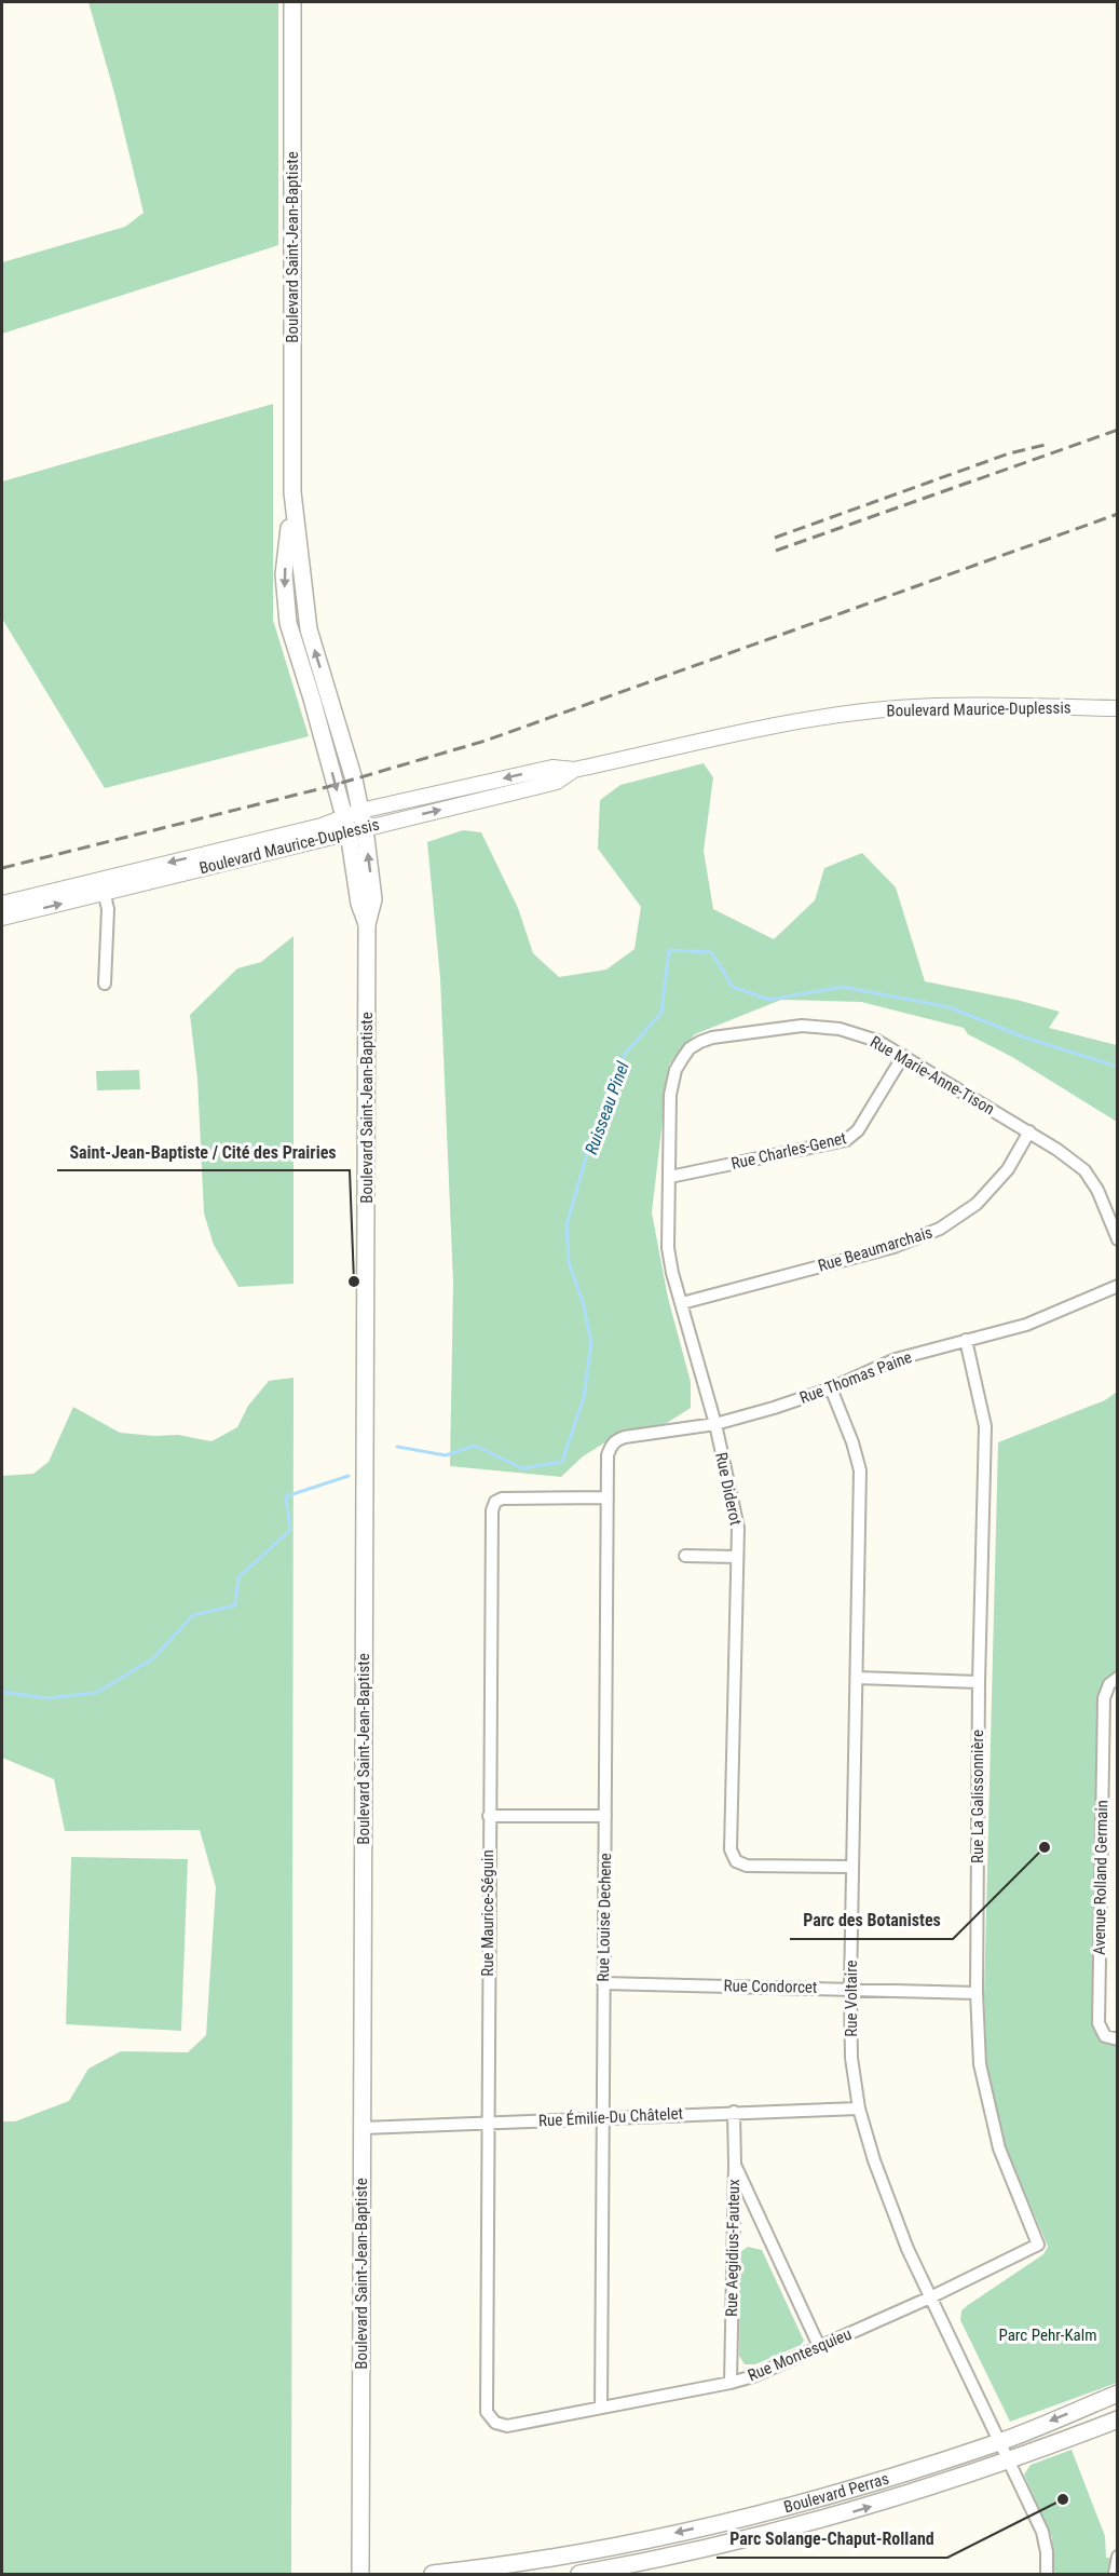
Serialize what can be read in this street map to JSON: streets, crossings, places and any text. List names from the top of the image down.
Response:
{
  "streets": {
    "main road": ["Boulevard Saint-Jean-Baptiste", "Boulevard Perras"],
    "street": [
      "Boulevard Maurice-Duplessis",
      "Rue Marie-Anne-Tison",
      "Rue Charles-Genet",
      "Rue Beaumarchais",
      "Rue Thomas Paine",
      "Rue Diderot",
      "Rue La Galissonnière",
      "Avenue Rolland Germain",
      "Rue Maurice-Séguin",
      "Rue Louise Dechene",
      "Rue Condorcet",
      "Rue Voltaire",
      "Rue Émilie-Du Châtelet",
      "Rue Aegidius-Fauteux",
      "Rue Montesquieu"
    ]
  },
  "crossings": [
    ["Boulevard Saint-Jean-Baptiste", "Boulevard Maurice-Duplessis"],
    ["Boulevard Saint-Jean-Baptiste", "Rue Émilie-Du Châtelet"],
    ["Rue Marie-Anne-Tison", "Rue Charles-Genet"],
    ["Rue Marie-Anne-Tison", "Rue Beaumarchais"],
    ["Rue Marie-Anne-Tison", "Rue Diderot"],
    ["Rue Charles-Genet", "Rue Diderot"],
    ["Rue Beaumarchais", "Rue Diderot"],
    ["Rue Thomas Paine", "Rue Diderot"],
    ["Rue Thomas Paine", "Rue La Galissonnière"],
    ["Rue Thomas Paine", "Rue Louise Dechene"],
    ["Rue Thomas Paine", "Rue Voltaire"],
    ["Rue Diderot", "Rue Voltaire"],
    ["Rue La Galissonnière", "Rue Condorcet"],
    ["Rue La Galissonnière", "Rue Montesquieu"],
    ["Rue Maurice-Séguin", "Rue Louise Dechene"],
    ["Rue Maurice-Séguin", "Rue Émilie-Du Châtelet"],
    ["Rue Maurice-Séguin", "Rue Montesquieu"],
    ["Rue Louise Dechene", "Rue Condorcet"],
    ["Rue Louise Dechene", "Rue Émilie-Du Châtelet"],
    ["Rue Louise Dechene", "Rue Montesquieu"],
    ["Rue Condorcet", "Rue Voltaire"],
    ["Rue Voltaire", "Rue Émilie-Du Châtelet"],
    ["Rue Voltaire", "Rue Montesquieu"],
    ["Rue Voltaire", "Boulevard Perras"],
    ["Rue Émilie-Du Châtelet", "Rue Aegidius-Fauteux"],
    ["Rue Aegidius-Fauteux", "Rue Montesquieu"]
  ],
  "water": ["Ruisseau Pinel"],
  "parks": ["Parc Pehr-Kalm"],
  "places": ["Saint-Jean-Baptiste / Cité des Prairies", "Parc des Botanistes", "Parc Solange-Chaput-Rolland"]
}
